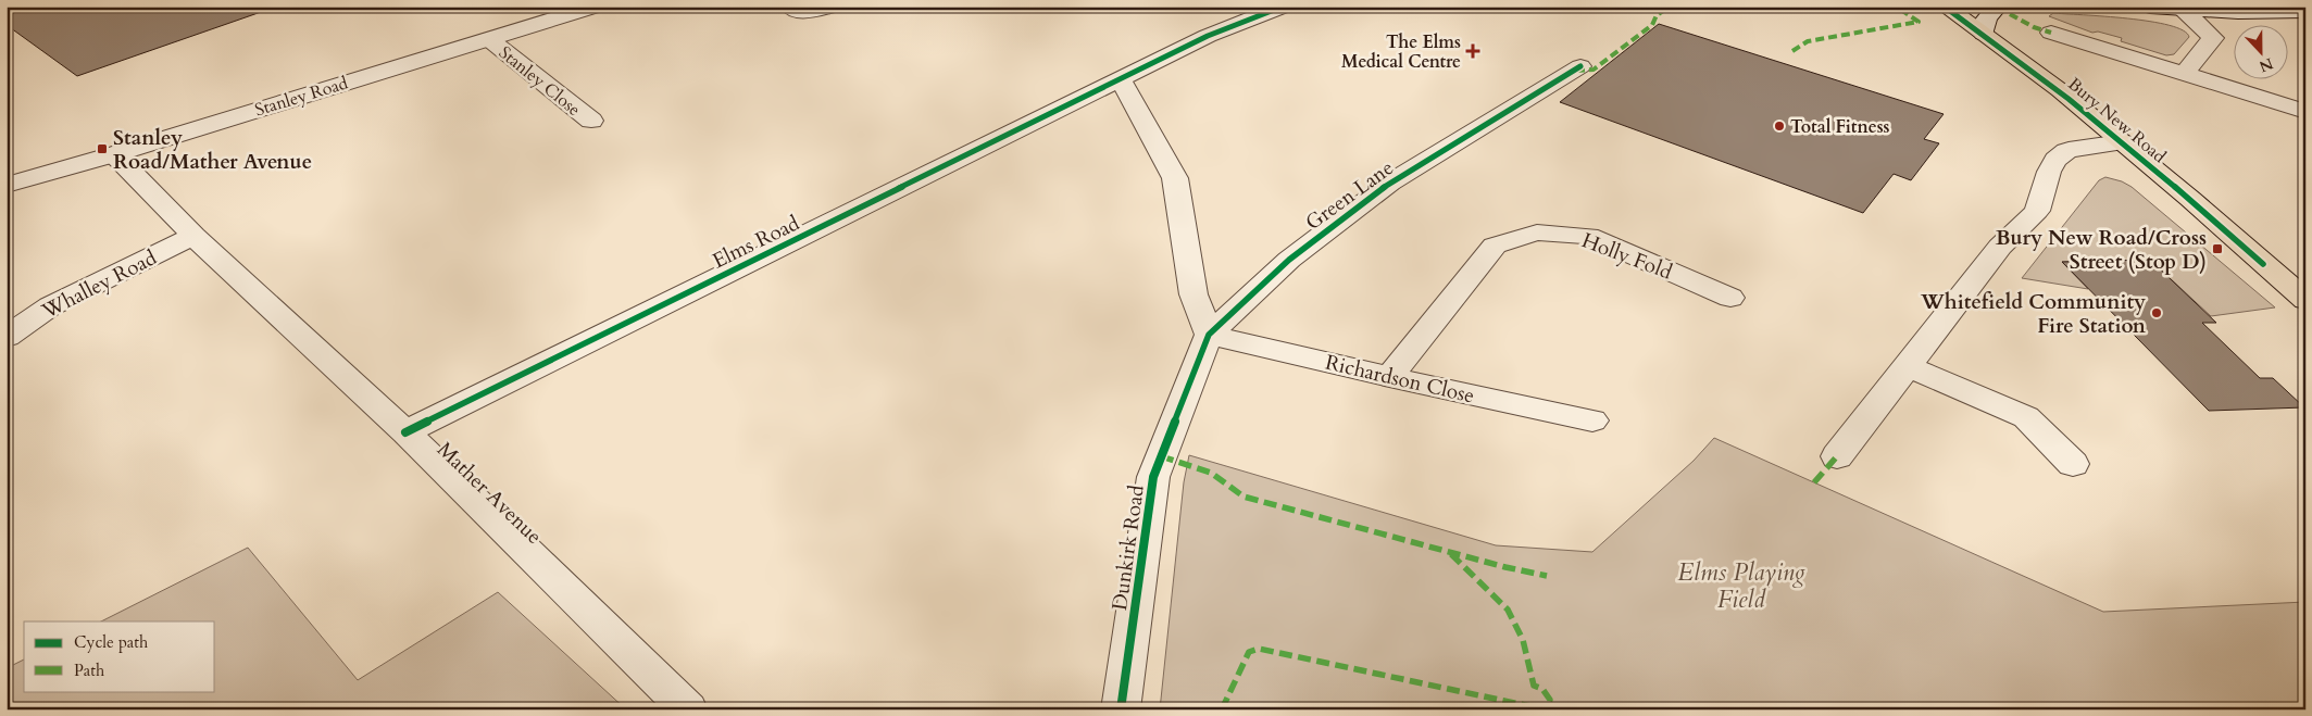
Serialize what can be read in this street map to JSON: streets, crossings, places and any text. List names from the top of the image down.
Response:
{
  "streets": {
    "highway": ["Bury New Road"],
    "street": [
      "Stanley Close",
      "Stanley Road",
      "Green Lane",
      "Elms Road",
      "Holly Fold",
      "Whalley Road",
      "Richardson Close",
      "Mather Avenue",
      "Dunkirk Road"
    ]
  },
  "crossings": [
    ["Stanley Close", "Stanley Road"],
    ["Stanley Road", "Mather Avenue"],
    ["Green Lane", "Richardson Close"],
    ["Green Lane", "Dunkirk Road"],
    ["Elms Road", "Mather Avenue"],
    ["Holly Fold", "Richardson Close"],
    ["Whalley Road", "Mather Avenue"],
    ["Richardson Close", "Dunkirk Road"]
  ],
  "parks": ["Elms Playing Field"],
  "places": {
    "health": ["The Elms Medical Centre"],
    "other": ["Total Fitness", "Whitefield Community Fire Station"],
    "transit": ["Stanley Road/Mather Avenue", "Bury New Road/Cross Street (Stop D)"]
  },
  "legend": ["Cycle path", "Path"],
  "north": "bottom"
}
